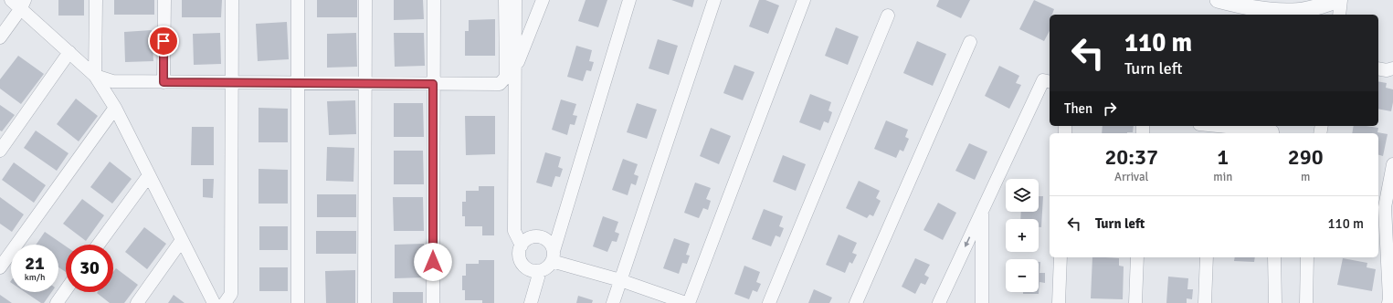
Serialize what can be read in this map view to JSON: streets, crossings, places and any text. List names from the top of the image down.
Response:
{
  "page": {
    "turn": ["110 m", "Turn left"],
    "then": "Then",
    "eta": [
      "20:37",
      "Arrival",
      "1",
      "min",
      "290",
      "m"
    ],
    "map_buttons": ["+", "−"],
    "list": [
      {
        "name": "Turn left",
        "value": "110 m"
      }
    ],
    "speed": "21 km/h",
    "limit": "30"
  }
}
